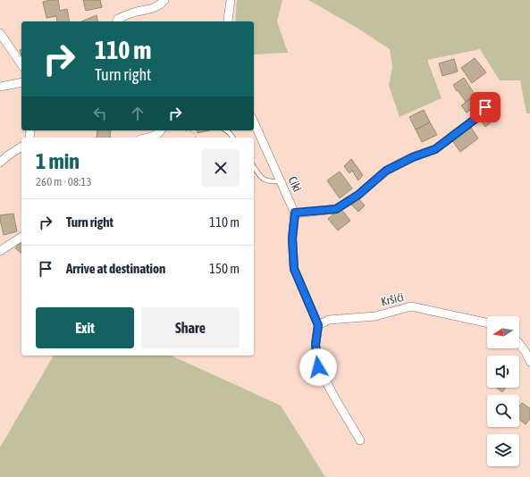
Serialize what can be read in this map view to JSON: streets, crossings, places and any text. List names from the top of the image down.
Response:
{
  "streets": {
    "street": ["Ciki", "Kršići"]
  },
  "north": "left",
  "page": {
    "turn": ["110 m", "Turn right"],
    "heading": ["1 min", "260 m · 08:13"],
    "list": [
      {
        "name": "Turn right",
        "value": "110 m"
      },
      {
        "name": "Arrive at destination",
        "value": "150 m"
      }
    ],
    "buttons": ["Exit", "Share"]
  }
}
